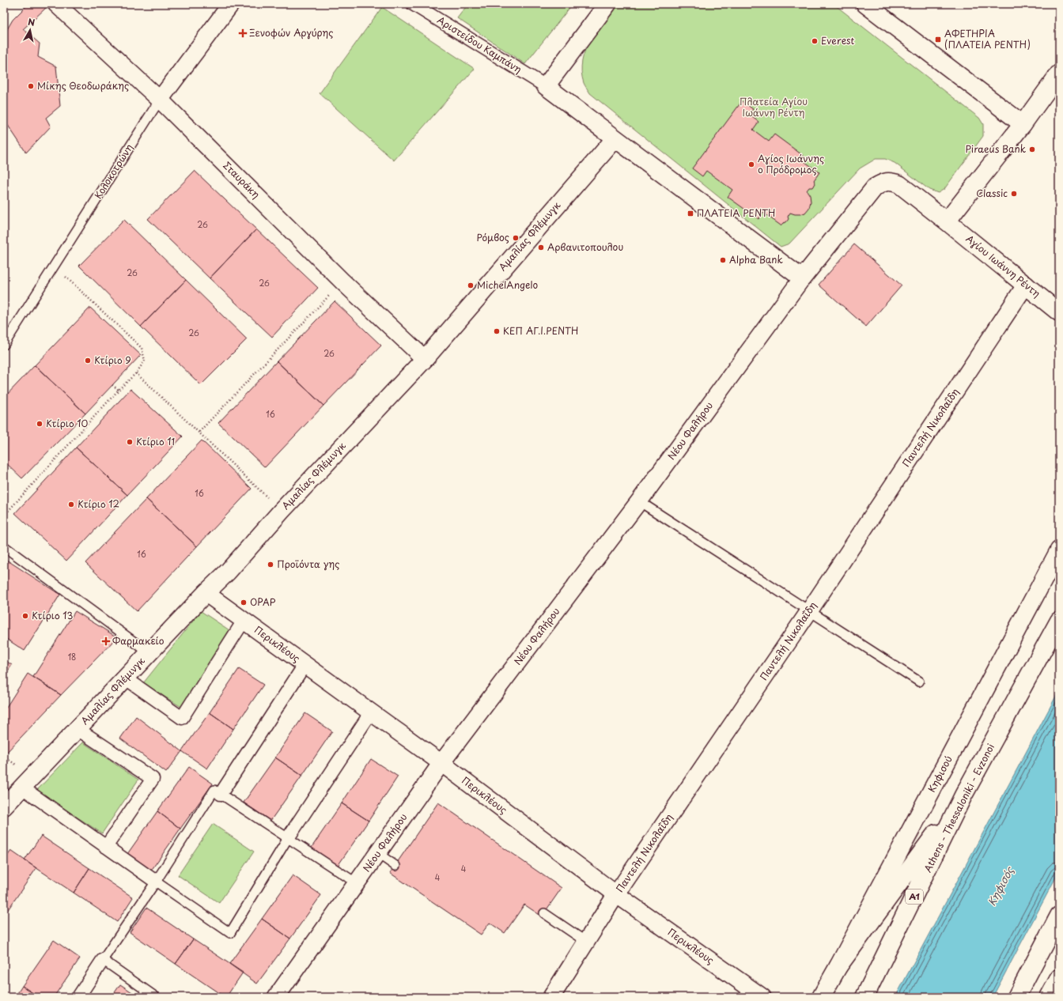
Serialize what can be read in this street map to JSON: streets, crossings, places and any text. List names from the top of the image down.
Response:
{
  "streets": {
    "main road": [
      "Αμαλίας Φλέμινγκ",
      "Αγίου Ιωάννη Ρέντη",
      "Κηφισού",
      "Athens - Thessaloniki - Evzonoi",
      "Α1"
    ],
    "street": [
      "Αριστείδου Καμπάνη",
      "Κολοκοτρώνη",
      "Σταυράκη",
      "Παντελή Νικολαΐδη",
      "Νέου Φαλήρου",
      "Περικλέους"
    ]
  },
  "crossings": [
    ["Κολοκοτρώνη", "Σταυράκη"],
    ["Σταυράκη", "Αμαλίας Φλέμινγκ"],
    ["Αμαλίας Φλέμινγκ", "Περικλέους"],
    ["Αγίου Ιωάννη Ρέντη", "Παντελή Νικολαΐδη"],
    ["Παντελή Νικολαΐδη", "Περικλέους"],
    ["Νέου Φαλήρου", "Περικλέους"]
  ],
  "water": ["Κηφισός"],
  "parks": ["Πλατεία Αγίου Ιωάννη Ρέντη"],
  "places": {
    "health": ["Ξενοφών Αργύρης", "Φαρμακείο"],
    "transit": ["ΑΦΕΤΗΡΙΑ (ΠΛΑΤΕΙΑ ΡΕΝΤΗ)", "ΠΛΑΤΕΙΑ ΡΕΝΤΗ"],
    "other": [
      "Everest",
      "Μίκης Θεοδωράκης",
      "Piraeus Bank",
      "Αγίος Ιωάννης ο Πρόδρομος",
      "Classic",
      "Ρόμβος",
      "Αρβανιτοπουλου",
      "Alpha Bank",
      "MichelAngelo",
      "ΚΕΠ ΑΓ.Ι.ΡΕΝΤΗ",
      "Κτίριο 9",
      "Κτίριο 10",
      "Κτίριο 11",
      "Κτίριο 12",
      "Προϊόντα γης",
      "OPAP",
      "Κτίριο 13"
    ]
  },
  "house_numbers": [
    "26",
    "26",
    "26",
    "26",
    "26",
    "16",
    "16",
    "16",
    "18",
    "4",
    "4"
  ],
  "north": "top"
}
